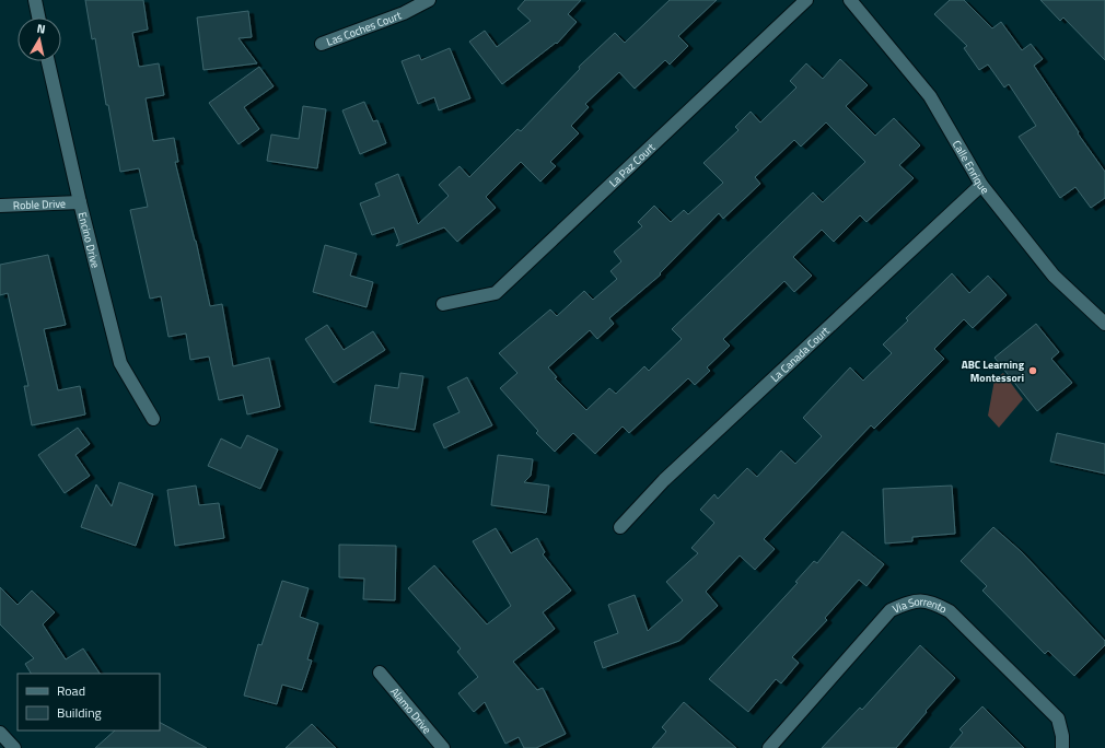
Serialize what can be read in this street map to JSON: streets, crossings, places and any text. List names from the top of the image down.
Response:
{
  "streets": {
    "street": [
      "Las Coches Court",
      "La Paz Court",
      "Calle Enrique",
      "Roble Drive",
      "Encino Drive",
      "La Canada Court",
      "Via Sorrento",
      "Alamo Drive"
    ]
  },
  "crossings": [
    ["Calle Enrique", "La Canada Court"],
    ["Roble Drive", "Encino Drive"]
  ],
  "places": ["ABC Learning Montessori"],
  "legend": ["Road", "Building"],
  "north": "top"
}
